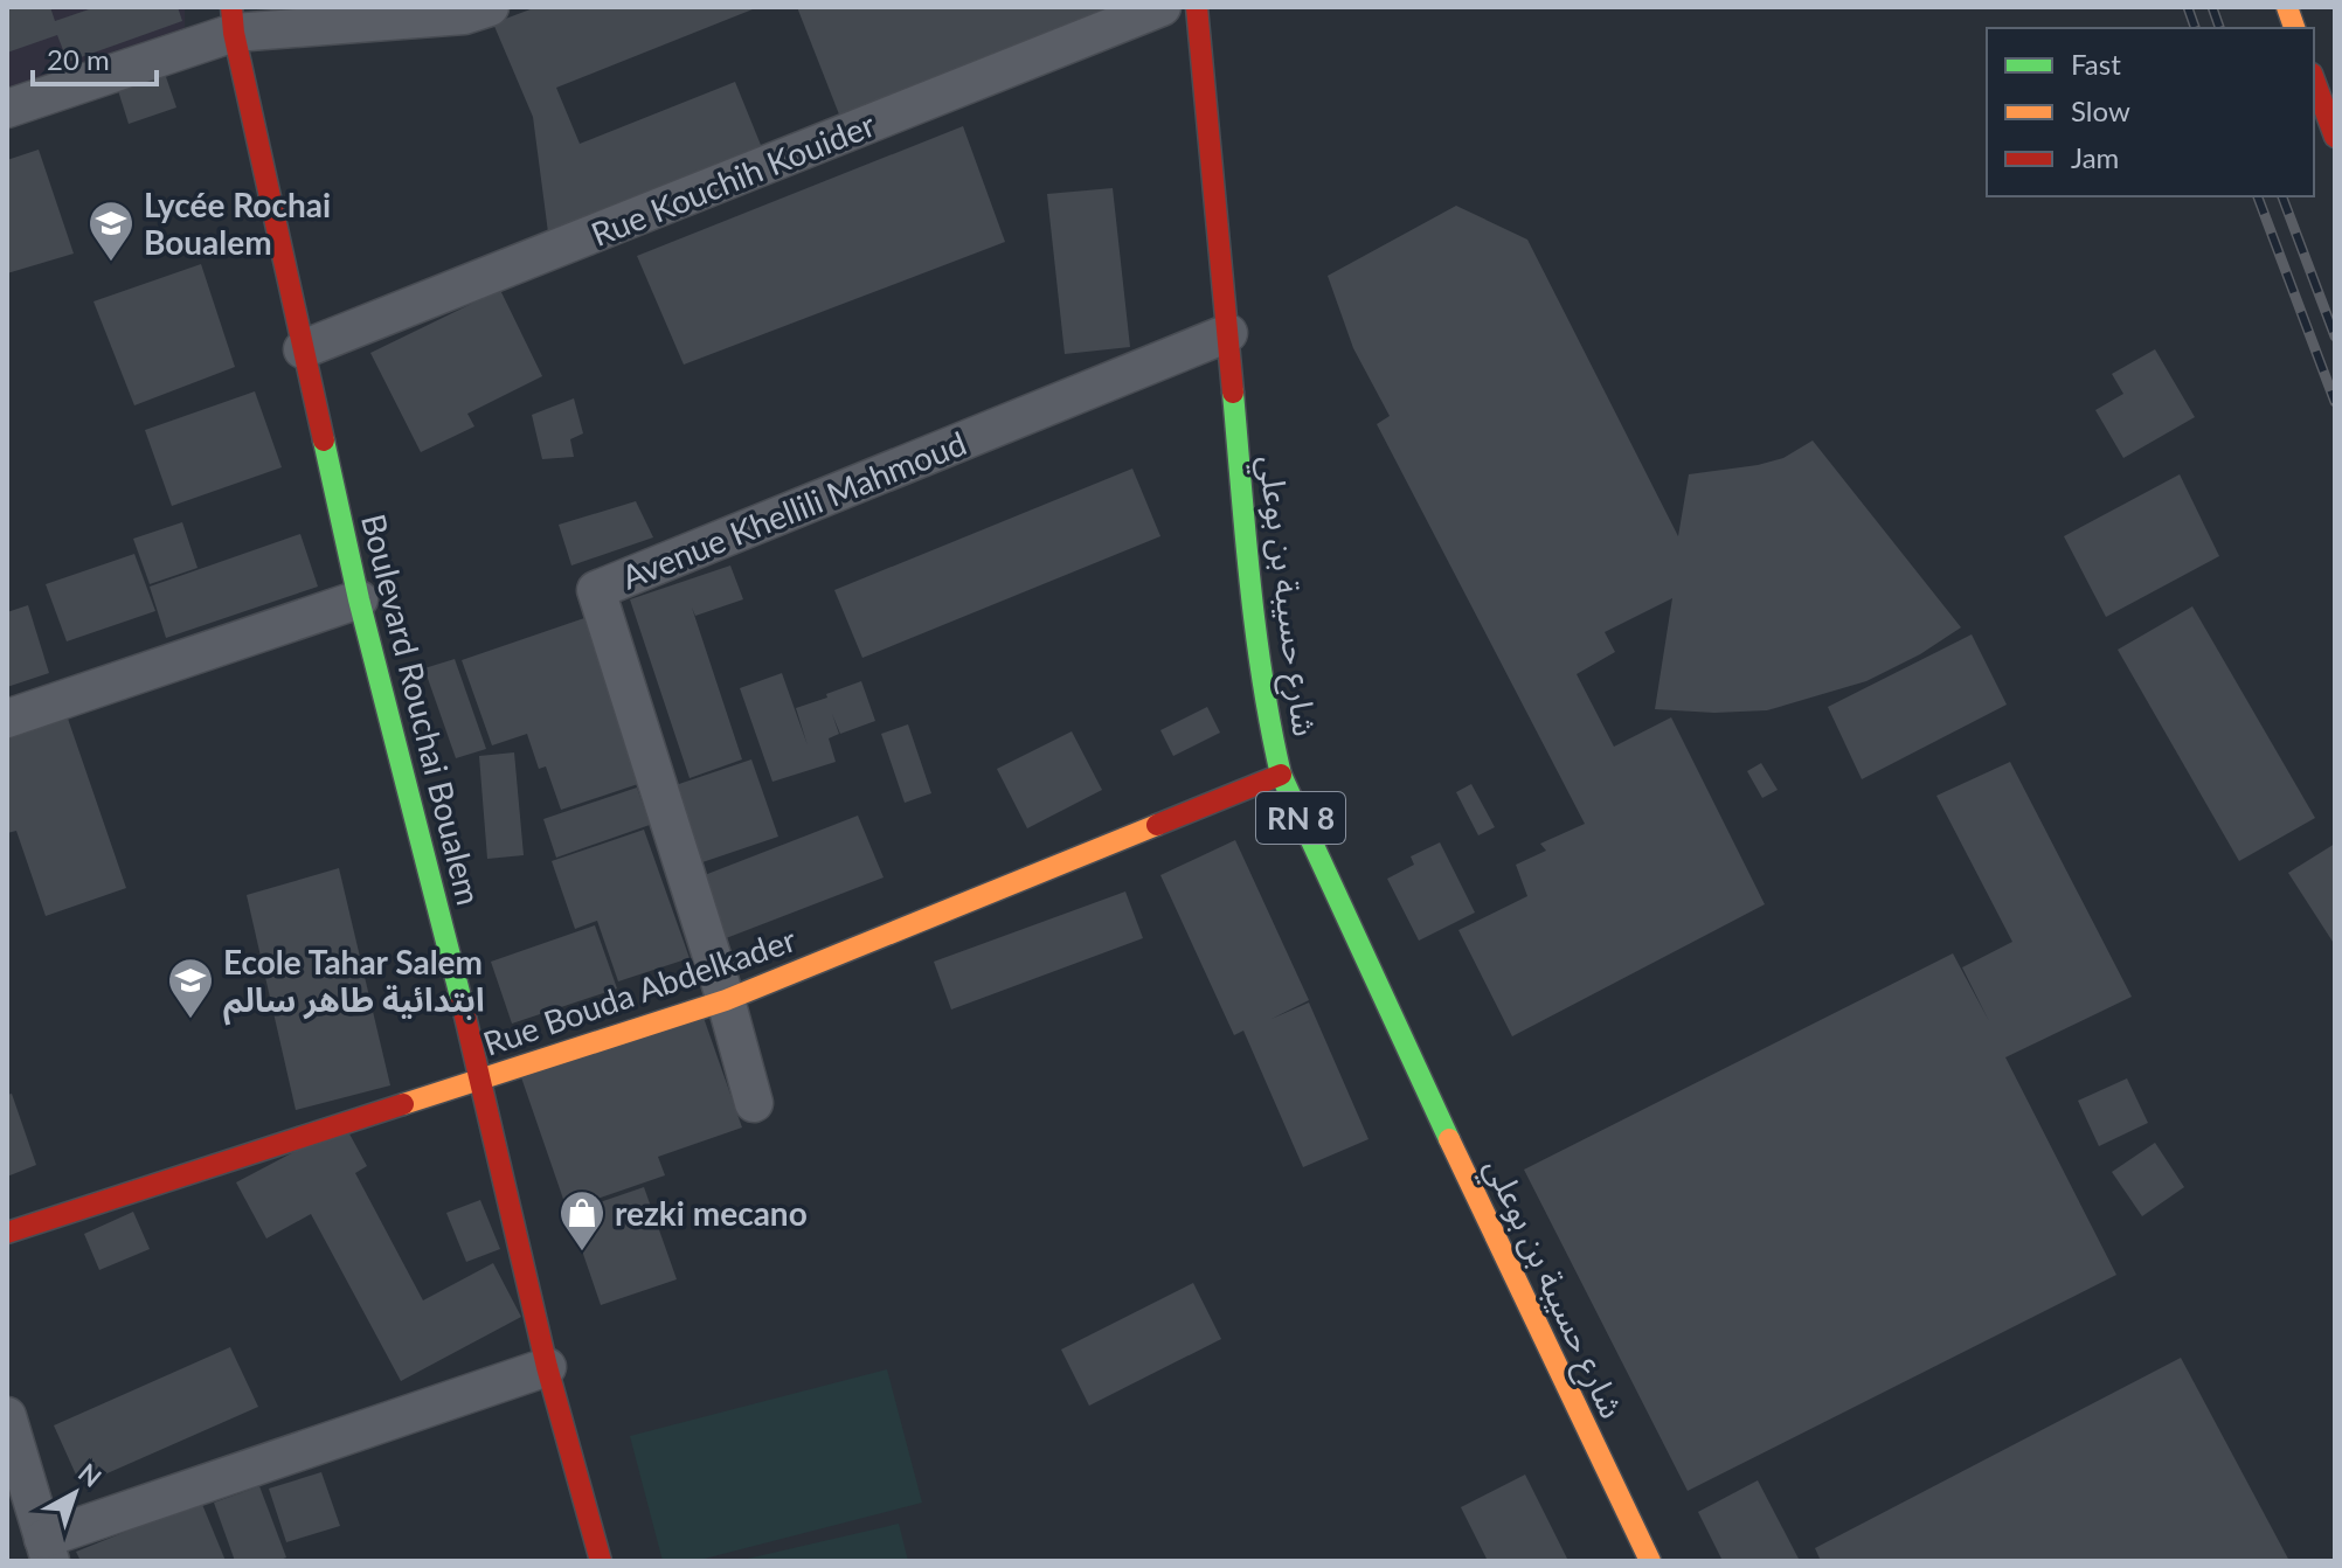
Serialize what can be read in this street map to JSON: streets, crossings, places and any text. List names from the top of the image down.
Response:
{
  "streets": {
    "main road": [
      "شارع حسيبة بن بوعلي",
      "Boulevard Rouchai Boualem",
      "RN 8",
      "Rue Bouda Abdelkader"
    ],
    "street": ["Rue Kouchih Kouider", "Avenue Khellili Mahmoud"]
  },
  "crossings": [
    ["Rue Kouchih Kouider", "Boulevard Rouchai Boualem"],
    ["Avenue Khellili Mahmoud", "شارع حسيبة بن بوعلي"],
    ["Avenue Khellili Mahmoud", "Rue Bouda Abdelkader"],
    ["شارع حسيبة بن بوعلي", "Rue Bouda Abdelkader"],
    ["Boulevard Rouchai Boualem", "Rue Bouda Abdelkader"]
  ],
  "places": {
    "school or university": ["Lycée Rochai Boualem", "Ecole Tahar Salem ابتدائية طاهر سالم"],
    "shop": ["rezki mecano"]
  },
  "legend": ["Fast", "Slow", "Jam"],
  "scale_bar": "20 m",
  "north": "top right"
}
